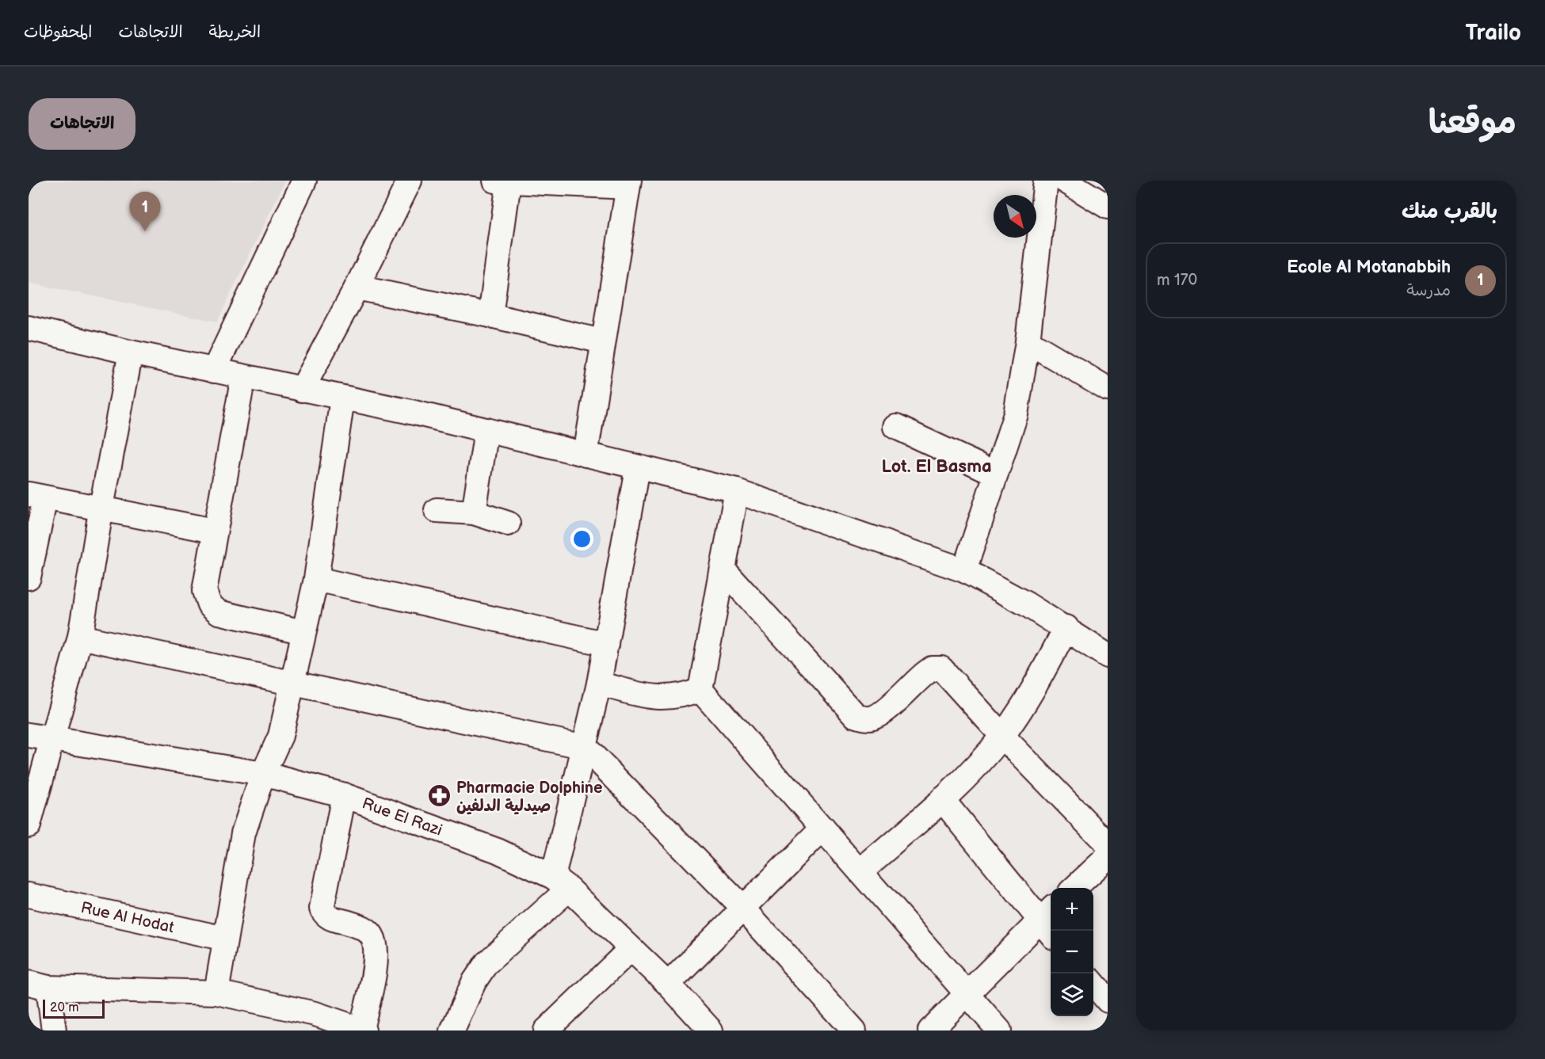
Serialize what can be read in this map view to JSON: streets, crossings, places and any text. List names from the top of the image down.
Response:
{
  "streets": {
    "street": ["Rue El Razi", "Rue Al Hodat"]
  },
  "districts": ["Lot. El Basma"],
  "places": {
    "pharmacy": ["Pharmacie Dolphine صيدلية الدلفين"]
  },
  "scale_bar": "20 m",
  "north": "bottom right",
  "page": {
    "header": "Trailo",
    "nav": ["الخريطة", "الاتجاهات", "المحفوظات"],
    "title": "موقعنا",
    "buttons": "الاتجاهات",
    "heading": "بالقرب منك",
    "pins": "1",
    "list": [
      {
        "mark": "1",
        "name": "Ecole Al Motanabbih",
        "note": "مدرسة",
        "value": "170 m"
      }
    ],
    "map_buttons": ["+", "−"],
    "scale": "20 m"
  }
}
